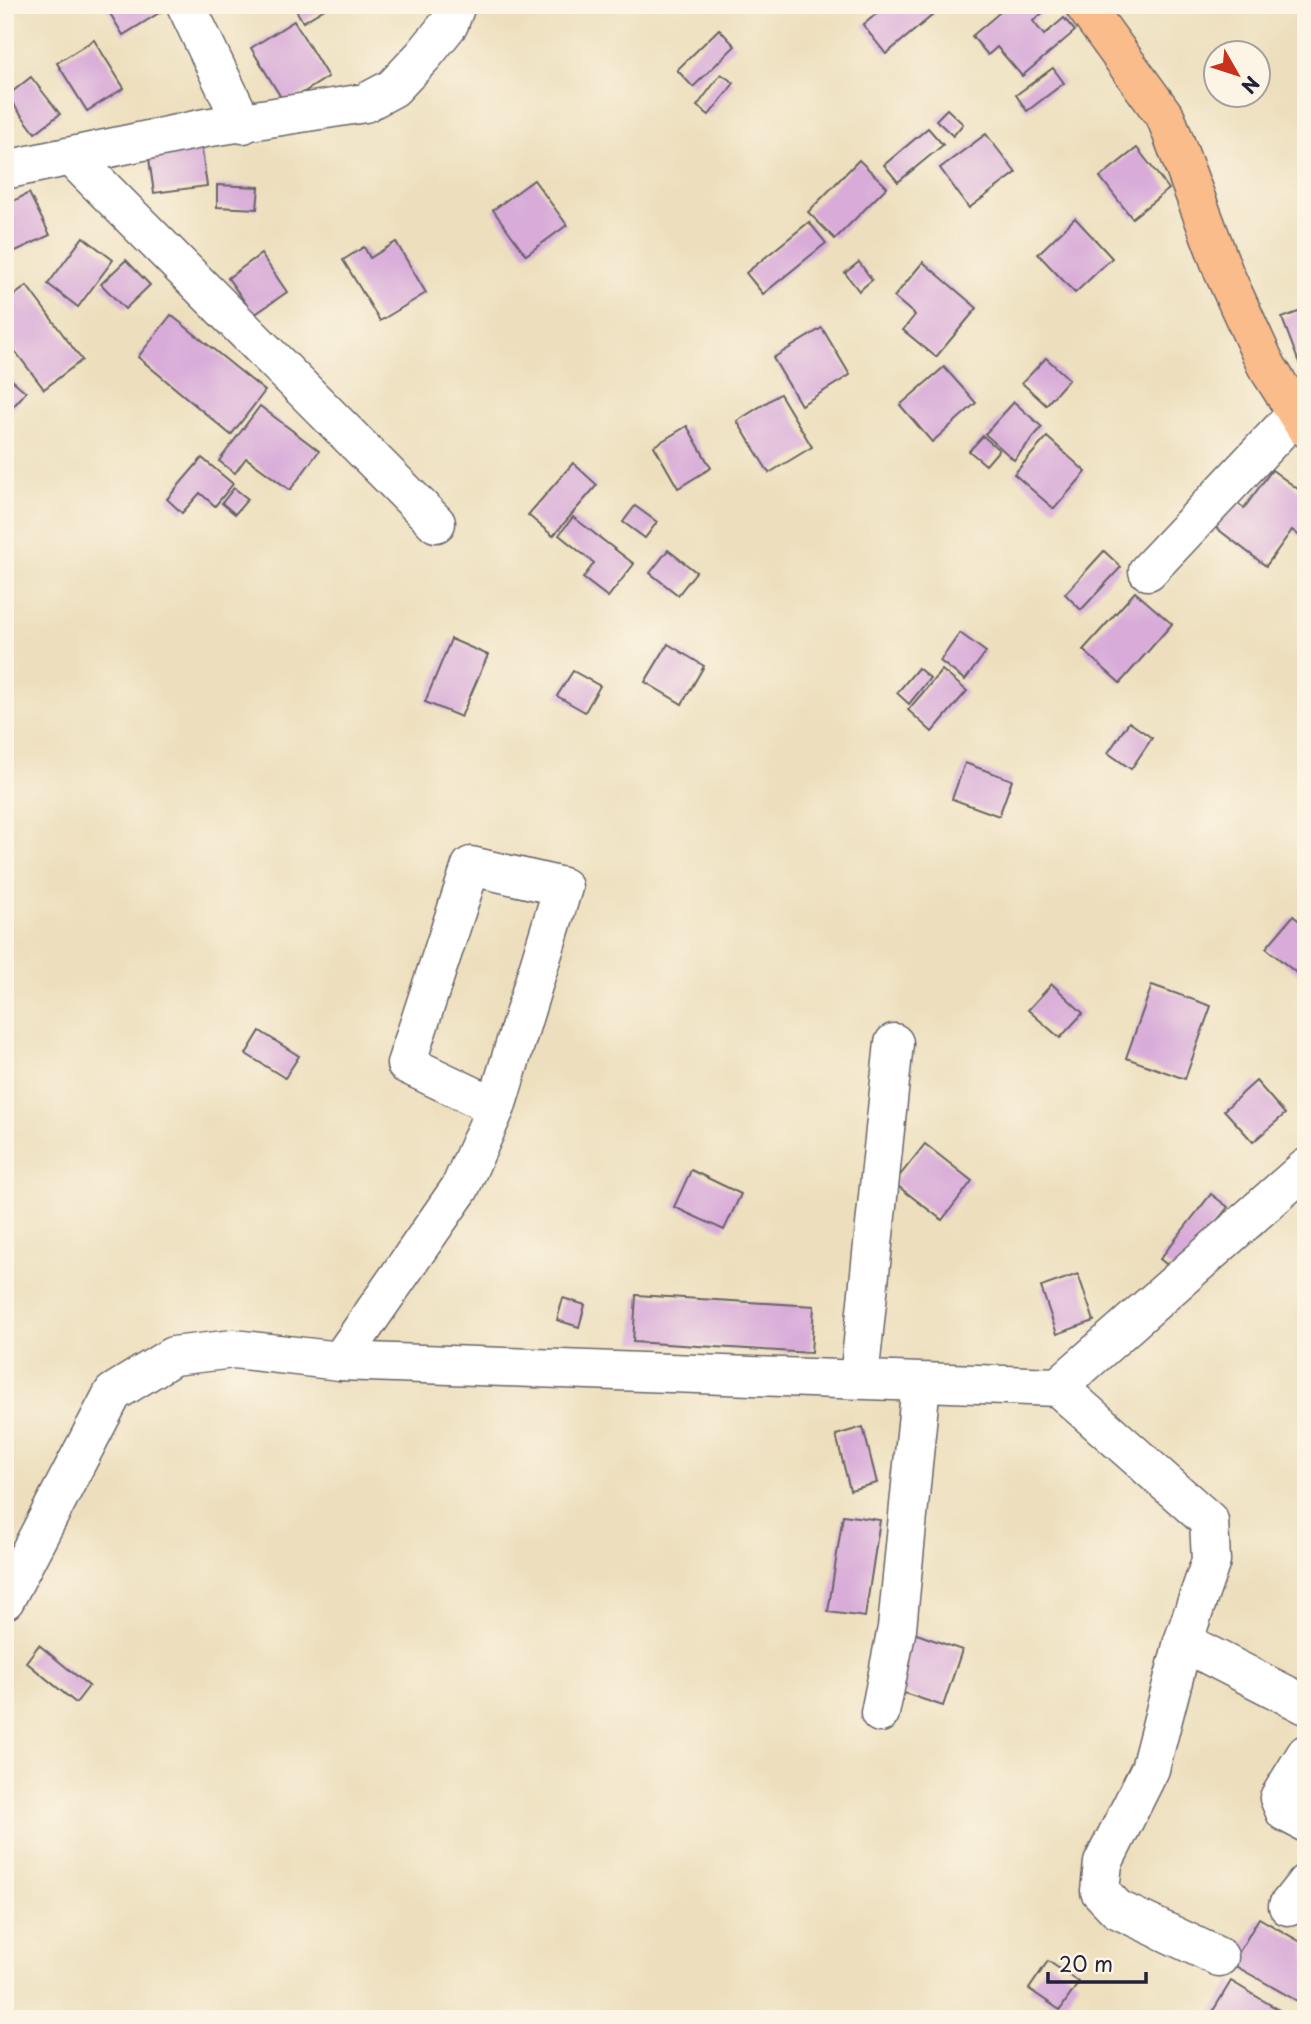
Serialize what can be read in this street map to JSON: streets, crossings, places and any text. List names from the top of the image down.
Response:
{
  "scale_bar": "20 m",
  "north": "bottom right"
}
